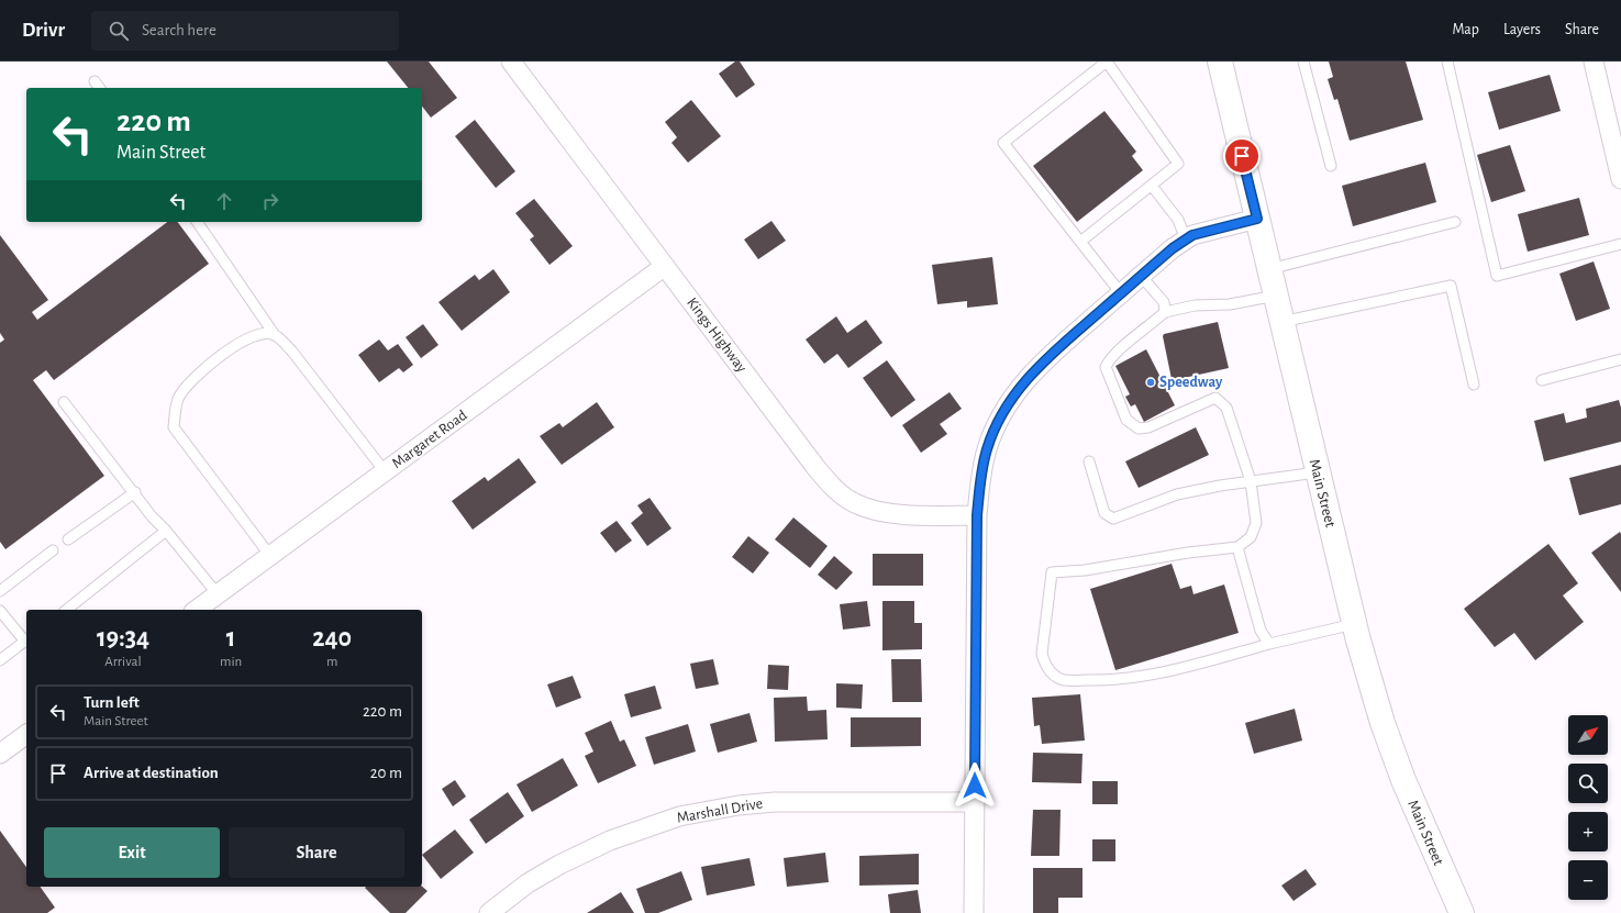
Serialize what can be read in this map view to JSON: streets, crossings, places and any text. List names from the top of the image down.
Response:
{
  "streets": {
    "main road": ["Main Street"],
    "street": ["Kings Highway", "Margaret Road", "Marshall Drive"]
  },
  "crossings": [
    ["Kings Highway", "Margaret Road"]
  ],
  "places": ["Speedway"],
  "north": "top right",
  "page": {
    "header": "Drivr",
    "search": "Search here",
    "nav": ["Map", "Layers", "Share"],
    "turn": ["220 m", "Main Street"],
    "eta": [
      "19:34",
      "Arrival",
      "1",
      "min",
      "240",
      "m"
    ],
    "list": [
      {
        "name": "Turn left",
        "note": "Main Street",
        "value": "220 m"
      },
      {
        "name": "Arrive at destination",
        "value": "20 m"
      }
    ],
    "map_buttons": ["+", "−"],
    "buttons": ["Exit", "Share"]
  }
}
